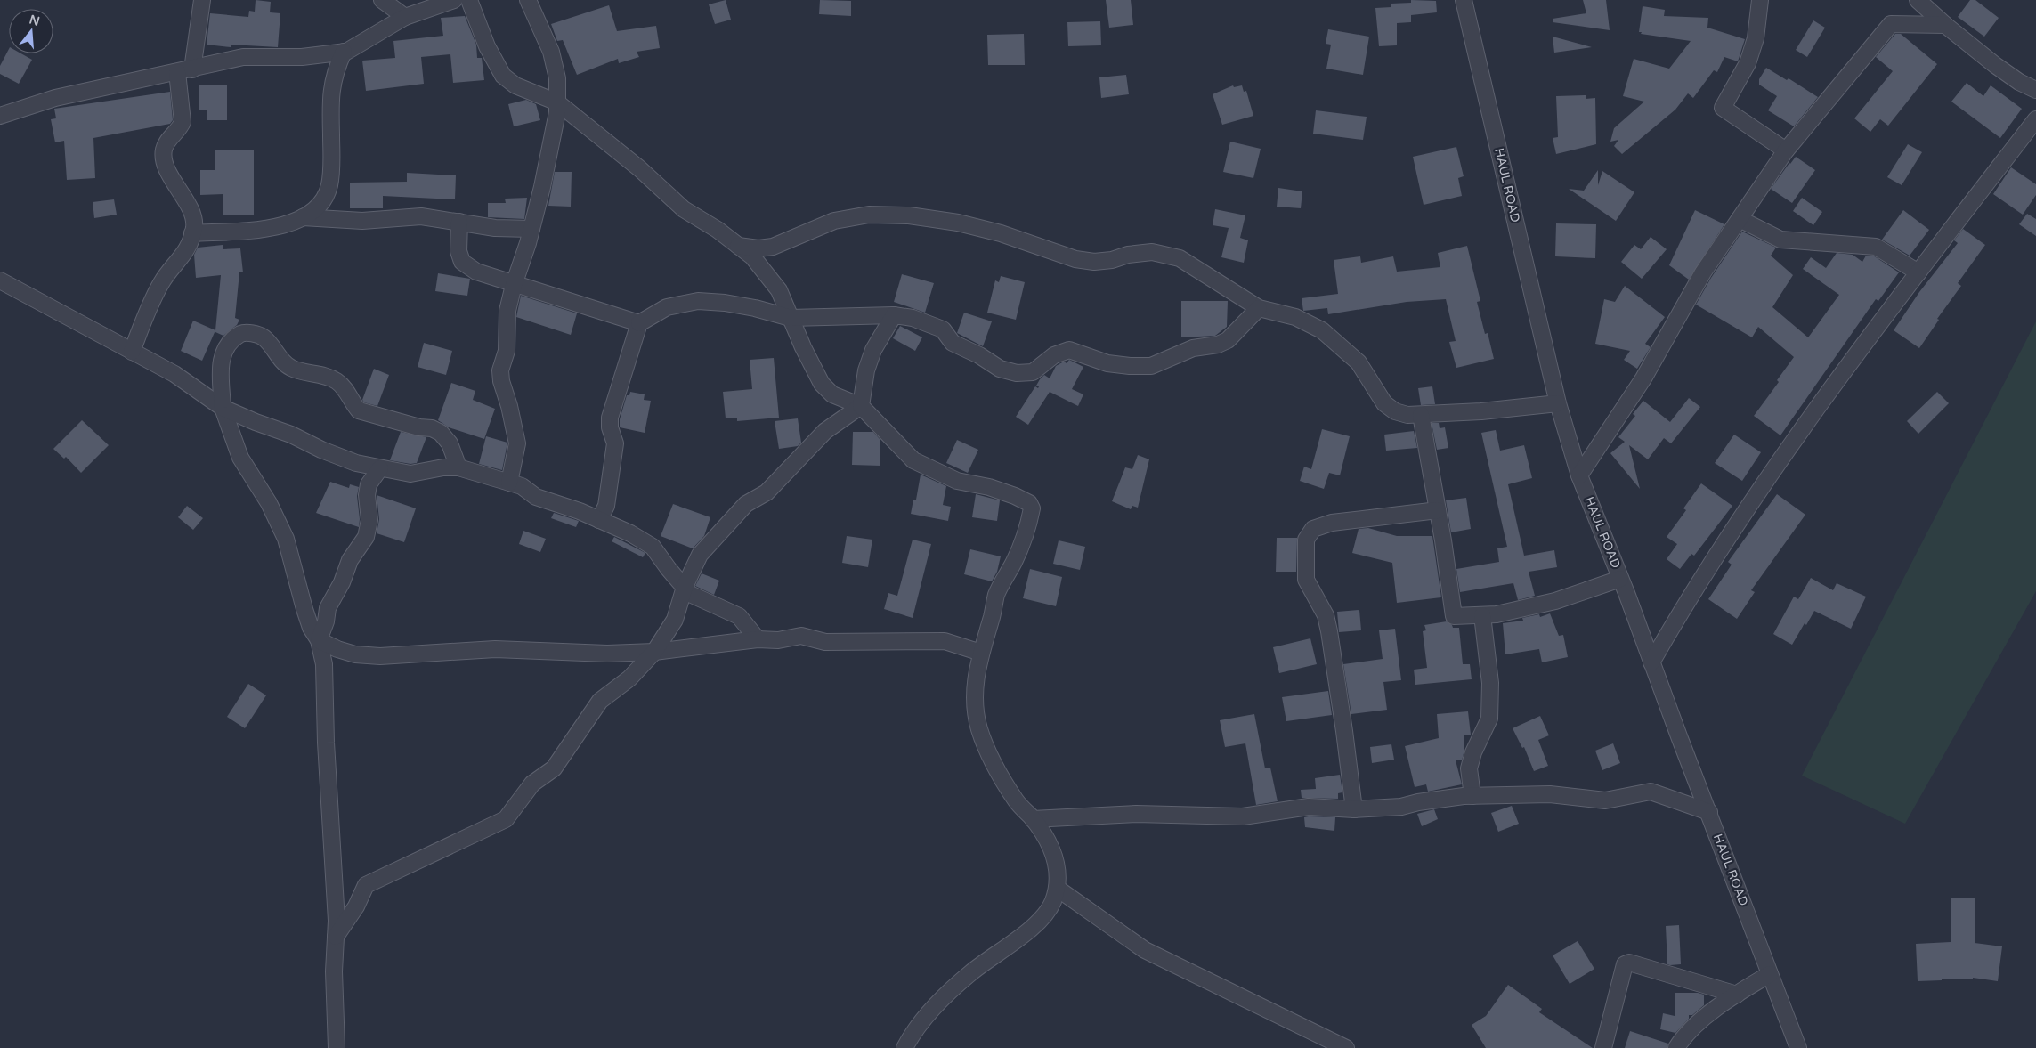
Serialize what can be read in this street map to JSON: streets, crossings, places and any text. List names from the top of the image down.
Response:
{
  "streets": {
    "street": ["HAUL ROAD"]
  },
  "north": "top"
}
